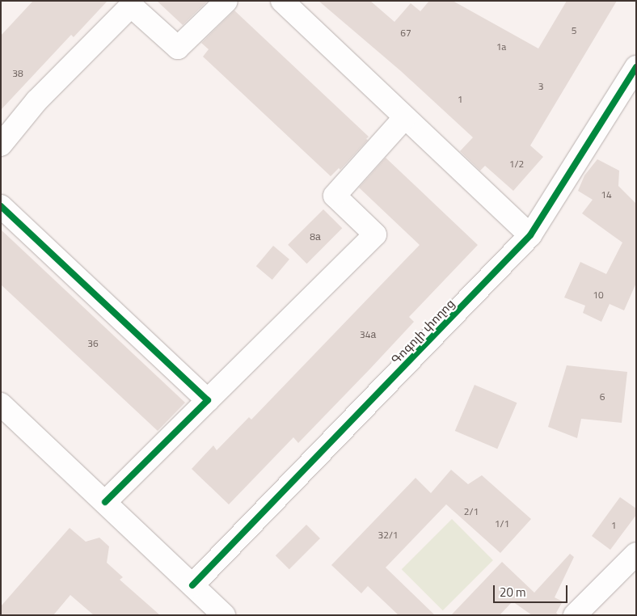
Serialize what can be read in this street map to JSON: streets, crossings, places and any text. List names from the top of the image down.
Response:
{
  "streets": {
    "street": ["Գոգոլի փողոց"]
  },
  "house_numbers": [
    "5",
    "67",
    "1a",
    "38",
    "3",
    "1",
    "1/2",
    "14",
    "8а",
    "10",
    "34а",
    "36",
    "6",
    "2/1",
    "1/1",
    "1",
    "32/1"
  ],
  "scale_bar": "20 m"
}
